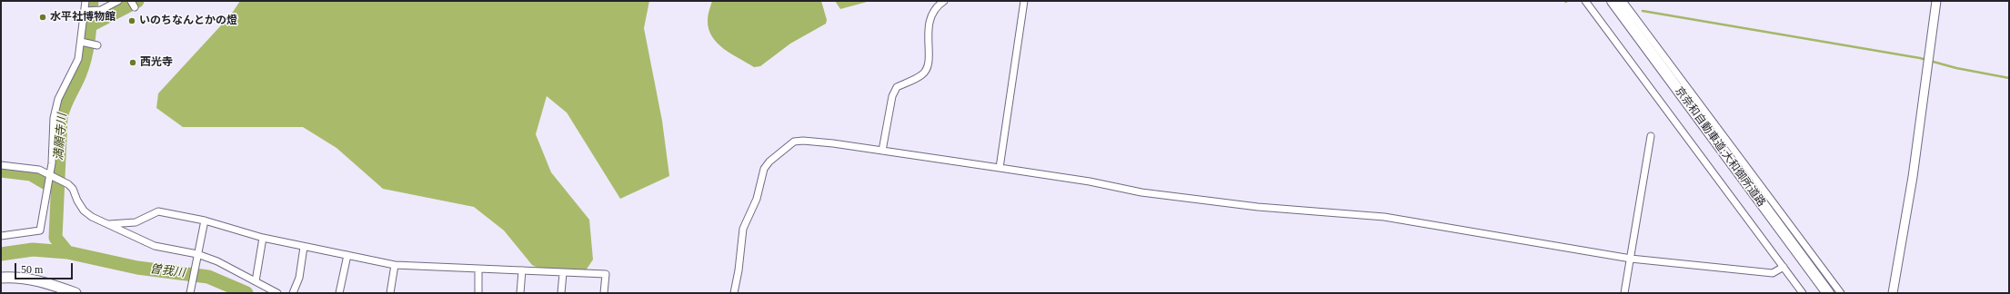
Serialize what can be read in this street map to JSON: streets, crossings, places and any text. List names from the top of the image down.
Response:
{
  "streets": {
    "highway": ["京奈和自動車道;大和御所道路"]
  },
  "water": ["満願寺川", "曽我川"],
  "places": ["水平社博物館", "いのちなんとかの燈", "西光寺"],
  "scale_bar": "50 m"
}
